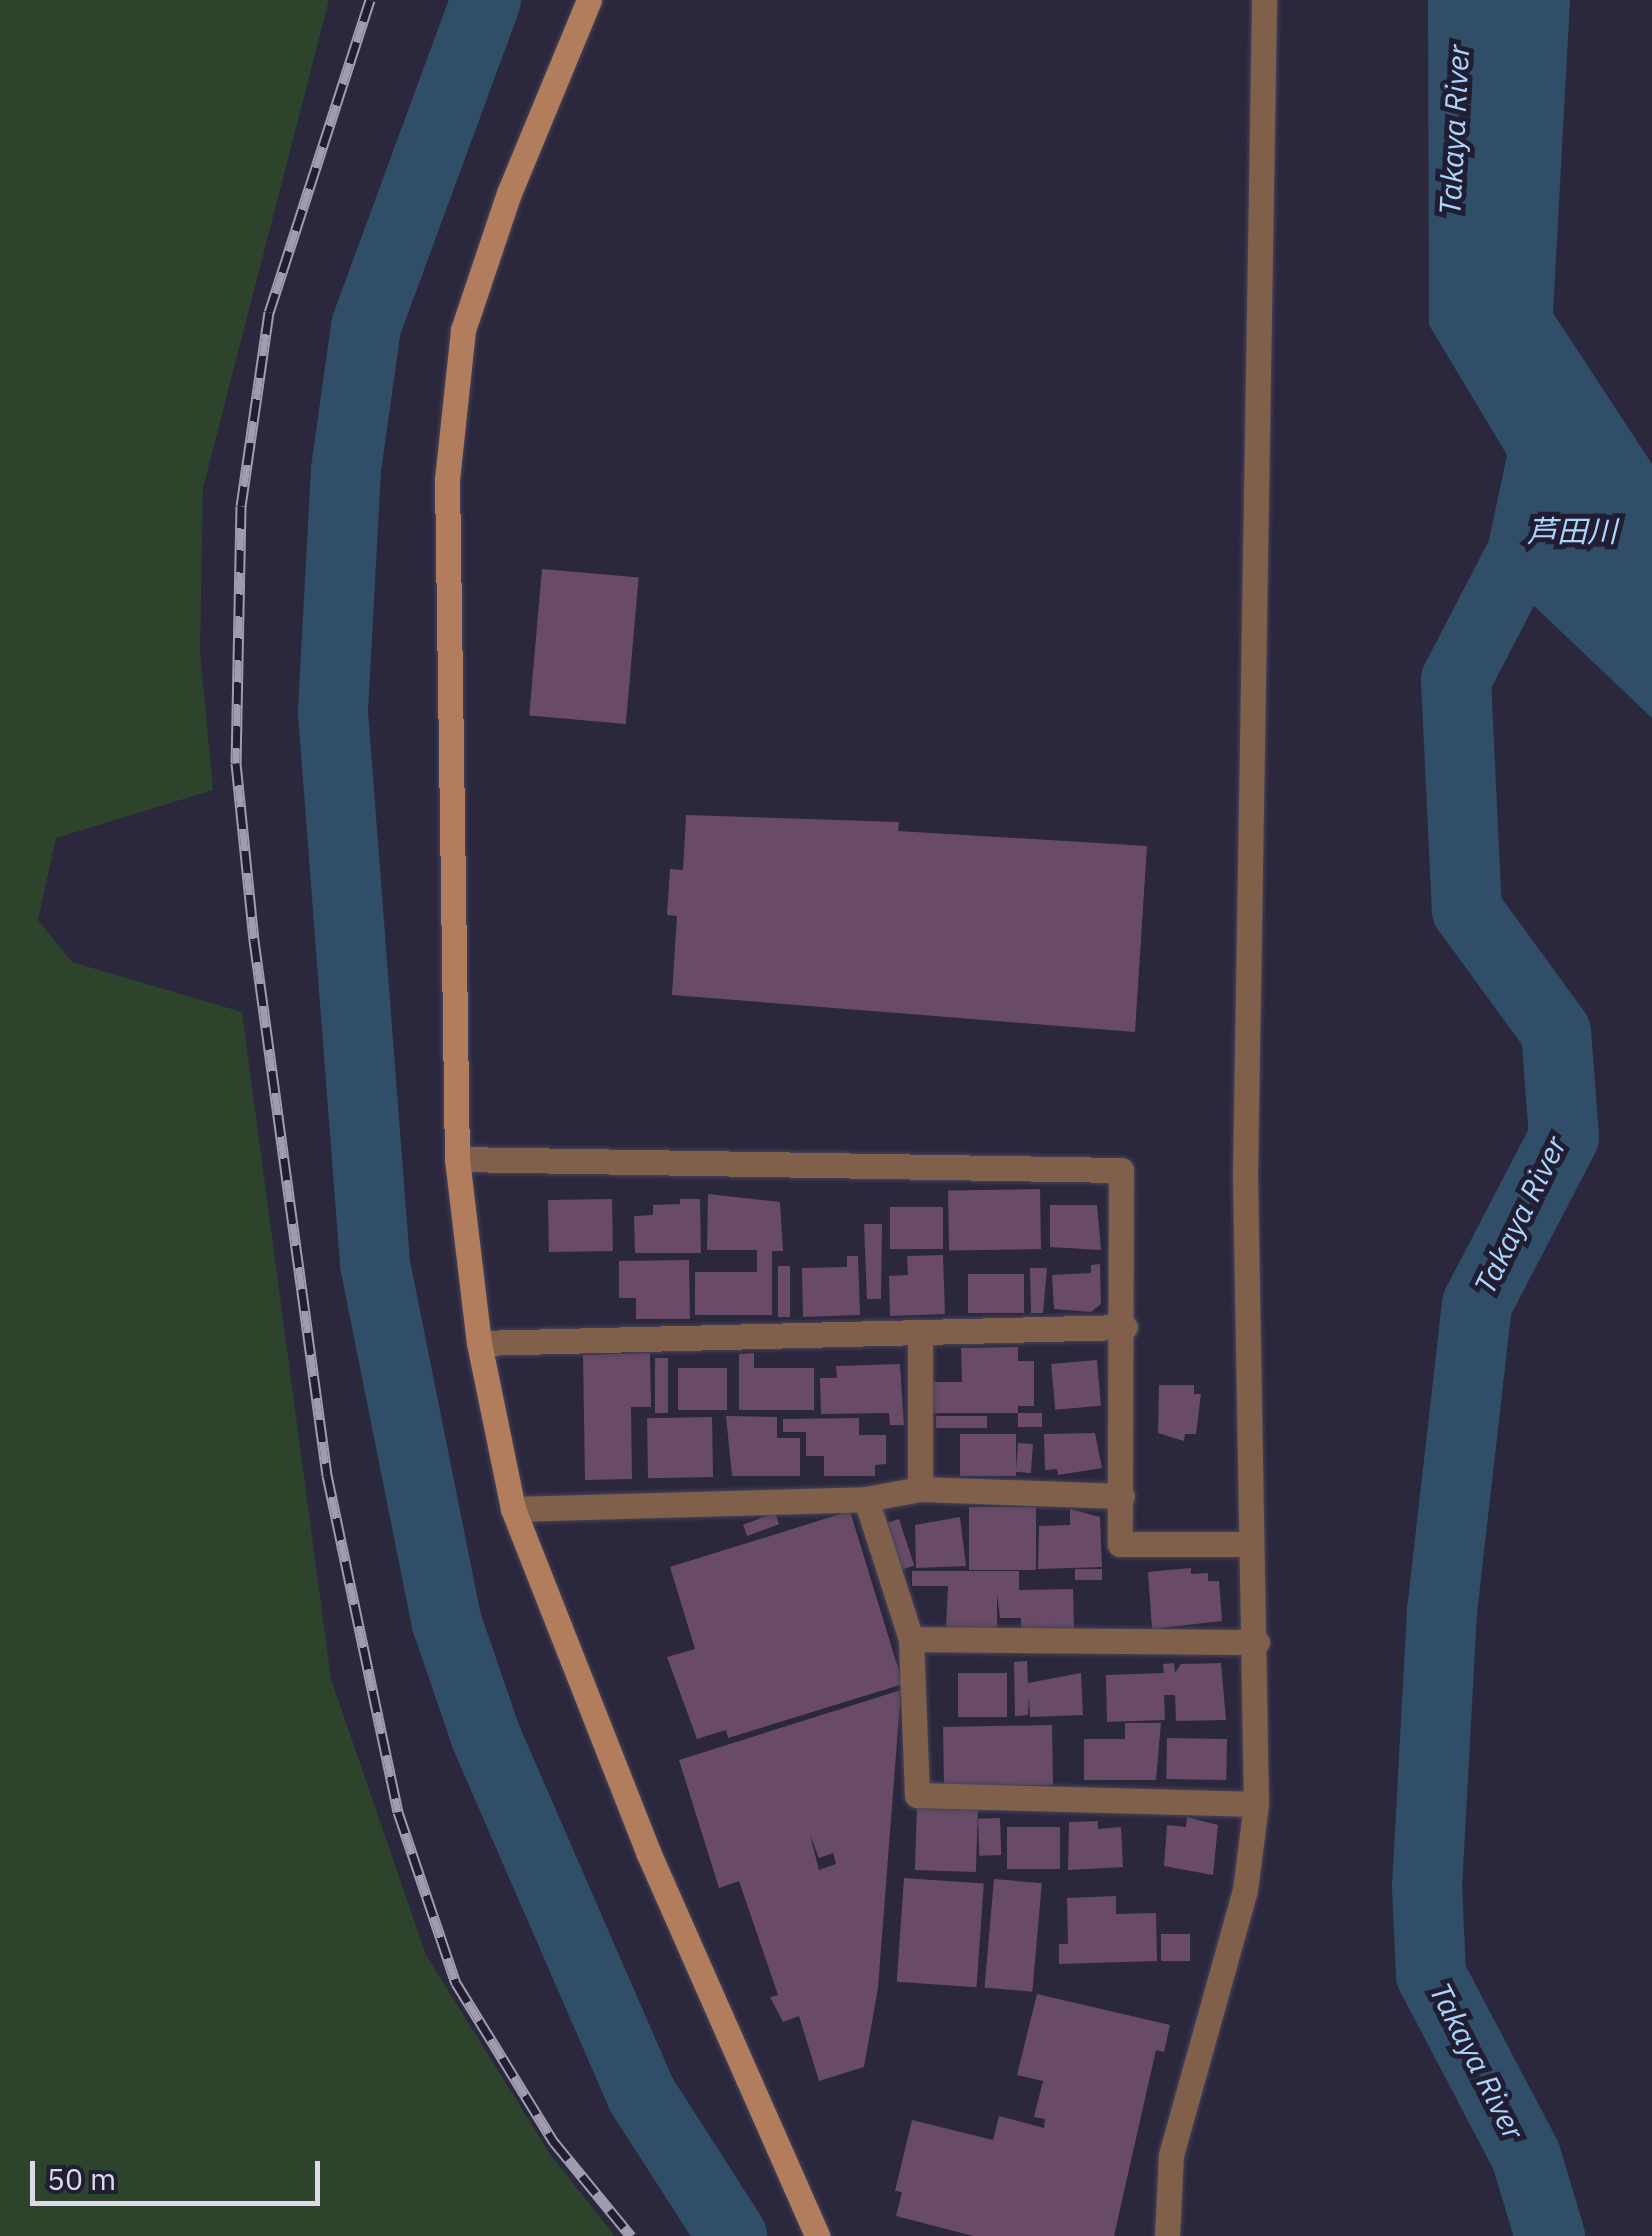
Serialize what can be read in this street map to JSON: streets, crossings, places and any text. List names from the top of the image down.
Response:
{
  "water": ["Takaya River", "芦田川"],
  "scale_bar": "50 m"
}
